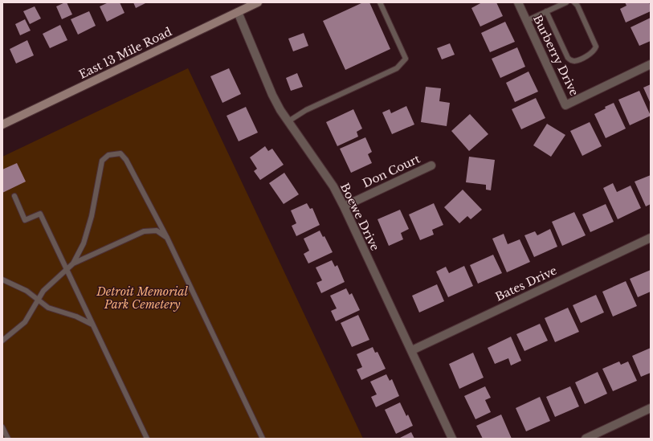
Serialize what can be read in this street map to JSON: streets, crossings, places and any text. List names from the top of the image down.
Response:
{
  "streets": {
    "main road": ["East 13 Mile Road"],
    "street": [
      "Burberry Drive",
      "Don Court",
      "Boewe Drive",
      "Bates Drive"
    ]
  },
  "crossings": [
    ["East 13 Mile Road", "Boewe Drive"],
    ["Don Court", "Boewe Drive"],
    ["Boewe Drive", "Bates Drive"]
  ],
  "parks": ["Detroit Memorial Park Cemetery"]
}
